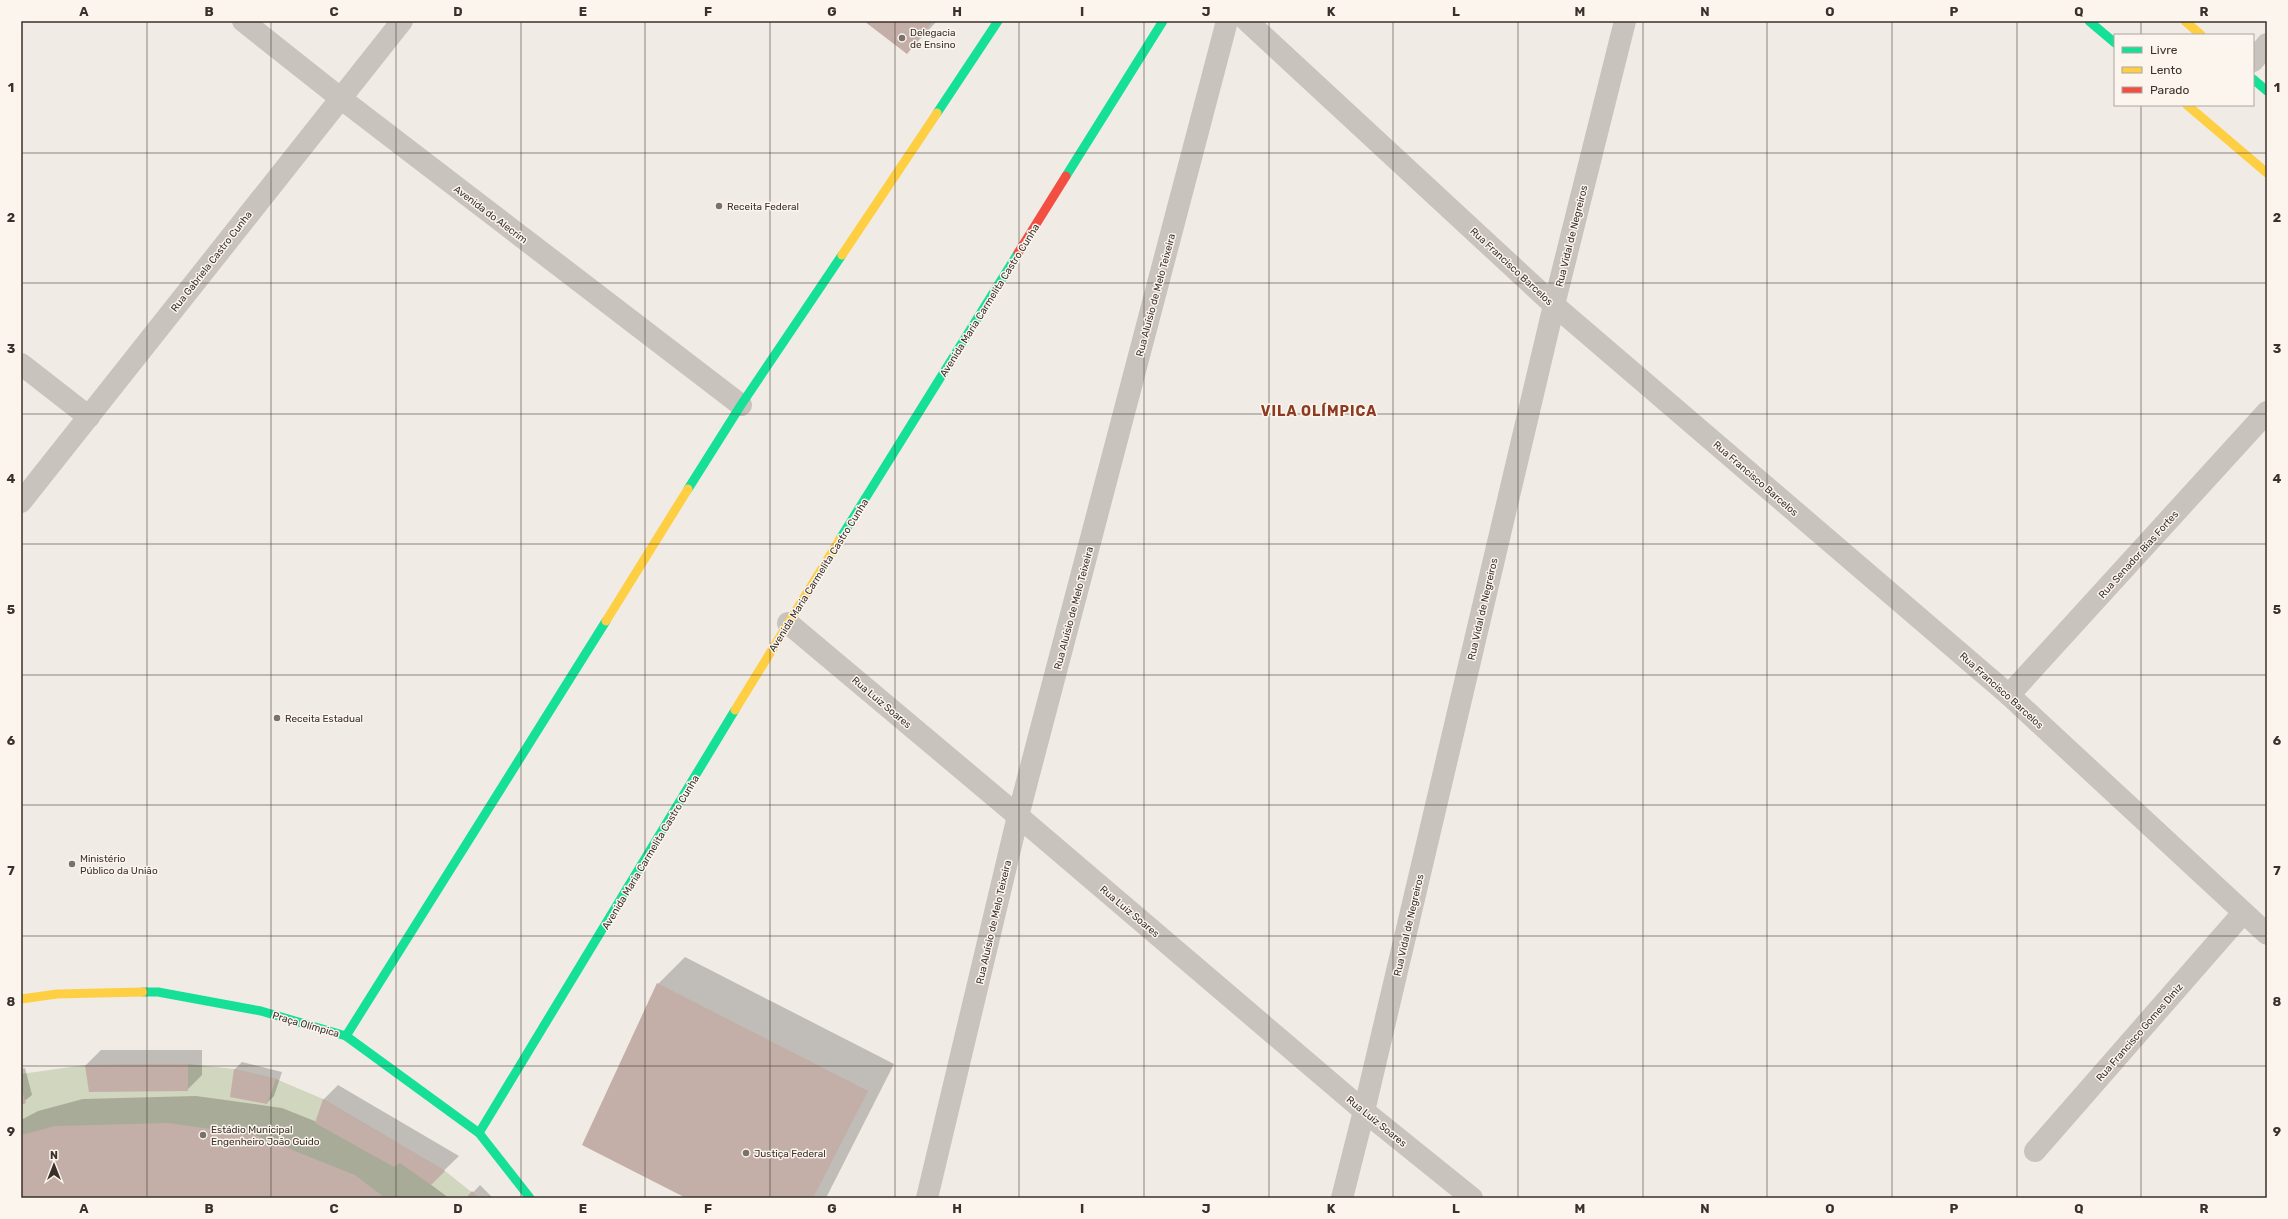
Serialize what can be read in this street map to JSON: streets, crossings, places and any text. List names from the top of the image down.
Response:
{
  "streets": {
    "street": [
      "Avenida do Alecrim",
      "Rua Vidal de Negreiros",
      "Rua Gabriela Castro Cunha",
      "Rua Francisco Barcelos",
      "Rua Aluísio de Melo Teixeira",
      "Avenida Maria Carmelita Castro Cunha",
      "Rua Senador Bias Fortes",
      "Rua Luiz Soares",
      "Praça Olímpica",
      "Rua Francisco Gomes Diniz"
    ]
  },
  "crossings": [
    ["Avenida do Alecrim", "Rua Gabriela Castro Cunha"],
    ["Rua Vidal de Negreiros", "Rua Francisco Barcelos"],
    ["Rua Vidal de Negreiros", "Rua Luiz Soares"],
    ["Rua Francisco Barcelos", "Rua Senador Bias Fortes"],
    ["Rua Francisco Barcelos", "Rua Francisco Gomes Diniz"],
    ["Rua Aluísio de Melo Teixeira", "Rua Luiz Soares"],
    ["Avenida Maria Carmelita Castro Cunha", "Rua Luiz Soares"],
    ["Avenida Maria Carmelita Castro Cunha", "Praça Olímpica"]
  ],
  "districts": ["VILA OLÍMPICA"],
  "places": [
    "Delegacia de Ensino",
    "Receita Federal",
    "Receita Estadual",
    "Ministério Público da União",
    "Estádio Municipal Engenheiro João Guido",
    "Justiça Federal"
  ],
  "legend": ["Livre", "Lento", "Parado"],
  "north": "top",
  "grid": {
    "columns": [
      "A",
      "B",
      "C",
      "D",
      "E",
      "F",
      "G",
      "H",
      "I",
      "J",
      "K",
      "L",
      "M",
      "N",
      "O",
      "P",
      "Q",
      "R"
    ],
    "rows": [
      "1",
      "2",
      "3",
      "4",
      "5",
      "6",
      "7",
      "8",
      "9"
    ]
  }
}
